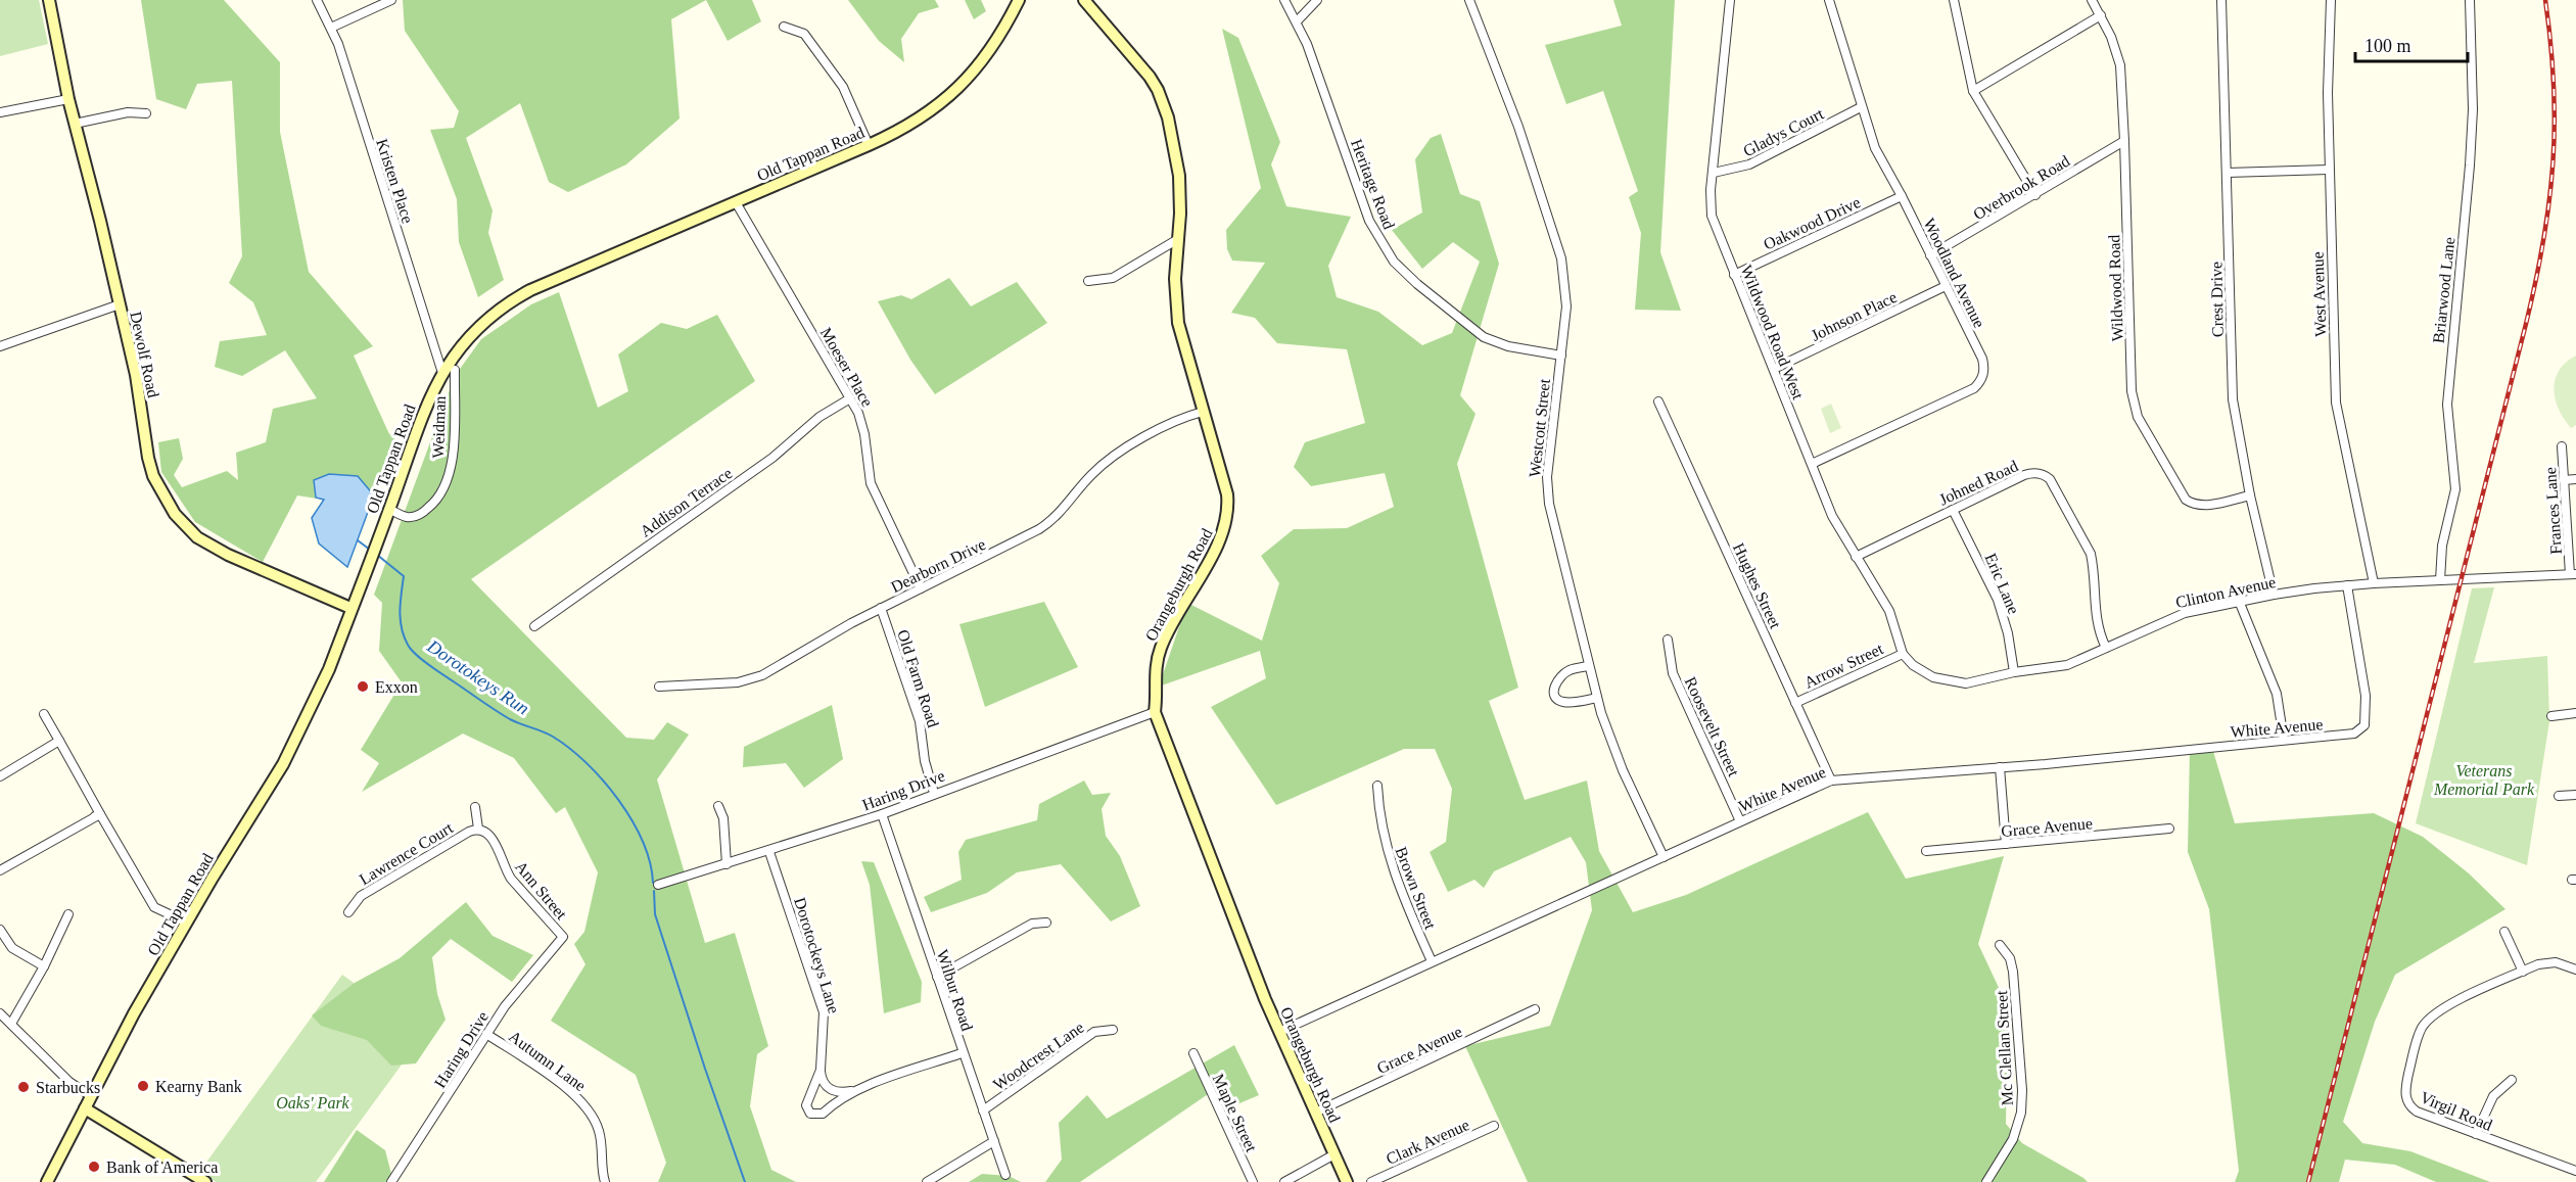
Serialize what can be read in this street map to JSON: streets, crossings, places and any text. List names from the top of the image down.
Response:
{
  "streets": {
    "main road": ["Old Tappan Road", "Dewolf Road", "Orangeburgh Road"],
    "street": [
      "Gladys Court",
      "Kristen Place",
      "Heritage Road",
      "Overbrook Road",
      "Oakwood Drive",
      "Woodland Avenue",
      "Wildwood Road",
      "Briarwood Lane",
      "West Avenue",
      "Crest Drive",
      "Johnson Place",
      "Wildwood Road West",
      "Moeser Place",
      "Weidman",
      "Westcott Street",
      "Johned Road",
      "Addison Terrace",
      "Frances Lane",
      "Dearborn Drive",
      "Eric Lane",
      "Hughes Street",
      "Clinton Avenue",
      "Arrow Street",
      "Old Farm Road",
      "Roosevelt Street",
      "White Avenue",
      "Haring Drive",
      "Grace Avenue",
      "Lawrence Court",
      "Brown Street",
      "Ann Street",
      "Dorotockeys Lane",
      "Wilbur Road",
      "Mc Clellan Street",
      "Woodcrest Lane",
      "Autumn Lane",
      "Virgil Road",
      "Maple Street",
      "Clark Avenue"
    ]
  },
  "crossings": [
    ["Gladys Court", "Woodland Avenue"],
    ["Gladys Court", "Wildwood Road West"],
    ["Old Tappan Road", "Kristen Place"],
    ["Old Tappan Road", "Dewolf Road"],
    ["Old Tappan Road", "Moeser Place"],
    ["Old Tappan Road", "Weidman"],
    ["Kristen Place", "Weidman"],
    ["Heritage Road", "Westcott Street"],
    ["Overbrook Road", "Woodland Avenue"],
    ["Overbrook Road", "Wildwood Road"],
    ["Oakwood Drive", "Woodland Avenue"],
    ["Oakwood Drive", "Wildwood Road West"],
    ["Woodland Avenue", "Johnson Place"],
    ["Woodland Avenue", "Wildwood Road West"],
    ["Wildwood Road", "Crest Drive"],
    ["Briarwood Lane", "Clinton Avenue"],
    ["West Avenue", "Clinton Avenue"],
    ["Crest Drive", "Clinton Avenue"],
    ["Johnson Place", "Wildwood Road West"],
    ["Wildwood Road West", "Johned Road"],
    ["Wildwood Road West", "Clinton Avenue"],
    ["Wildwood Road West", "Arrow Street"],
    ["Moeser Place", "Addison Terrace"],
    ["Moeser Place", "Dearborn Drive"],
    ["Westcott Street", "White Avenue"],
    ["Johned Road", "Eric Lane"],
    ["Johned Road", "Clinton Avenue"],
    ["Frances Lane", "Clinton Avenue"],
    ["Dearborn Drive", "Orangeburgh Road"],
    ["Dearborn Drive", "Old Farm Road"],
    ["Eric Lane", "Clinton Avenue"],
    ["Orangeburgh Road", "White Avenue"],
    ["Orangeburgh Road", "Haring Drive"],
    ["Orangeburgh Road", "Grace Avenue"],
    ["Hughes Street", "Arrow Street"],
    ["Hughes Street", "White Avenue"],
    ["Clinton Avenue", "Arrow Street"],
    ["Clinton Avenue", "White Avenue"],
    ["Old Farm Road", "Haring Drive"],
    ["Roosevelt Street", "White Avenue"],
    ["White Avenue", "Brown Street"],
    ["Haring Drive", "Ann Street"],
    ["Haring Drive", "Dorotockeys Lane"],
    ["Haring Drive", "Wilbur Road"],
    ["Haring Drive", "Autumn Lane"],
    ["Lawrence Court", "Ann Street"],
    ["Dorotockeys Lane", "Wilbur Road"],
    ["Wilbur Road", "Woodcrest Lane"]
  ],
  "water": ["Dorotokeys Run"],
  "parks": ["Veterans Memorial Park", "Oaks' Park"],
  "places": [
    "Exxon",
    "Kearny Bank",
    "Starbucks",
    "Bank of America"
  ],
  "scale_bar": "100 m"
}
